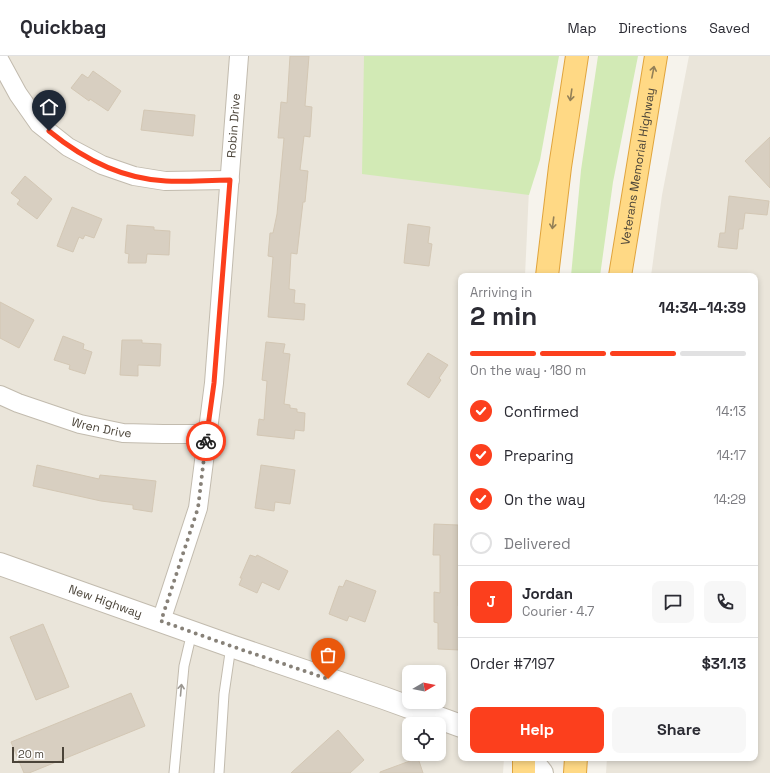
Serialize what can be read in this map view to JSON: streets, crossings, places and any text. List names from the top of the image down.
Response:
{
  "streets": {
    "highway": ["Veterans Memorial Highway"],
    "street": ["Robin Drive", "Wren Drive", "New Highway"]
  },
  "crossings": [
    ["Robin Drive", "Wren Drive"],
    ["Robin Drive", "New Highway"]
  ],
  "scale_bar": "20 m",
  "north": "right",
  "page": {
    "header": "Quickbag",
    "nav": ["Map", "Directions", "Saved"],
    "heading": ["2 min", "Arriving in", "14:34–14:39"],
    "panel": [
      "Jordan",
      "Courier · 4.7",
      "Order #7197",
      "$31.13"
    ],
    "bar": "On the way · 180 m",
    "list": [
      ["Confirmed", "14:13"],
      ["Preparing", "14:17"],
      ["On the way", "14:29"],
      "Delivered"
    ],
    "round": "J",
    "buttons": ["Help", "Share"],
    "scale": "20 m"
  }
}
